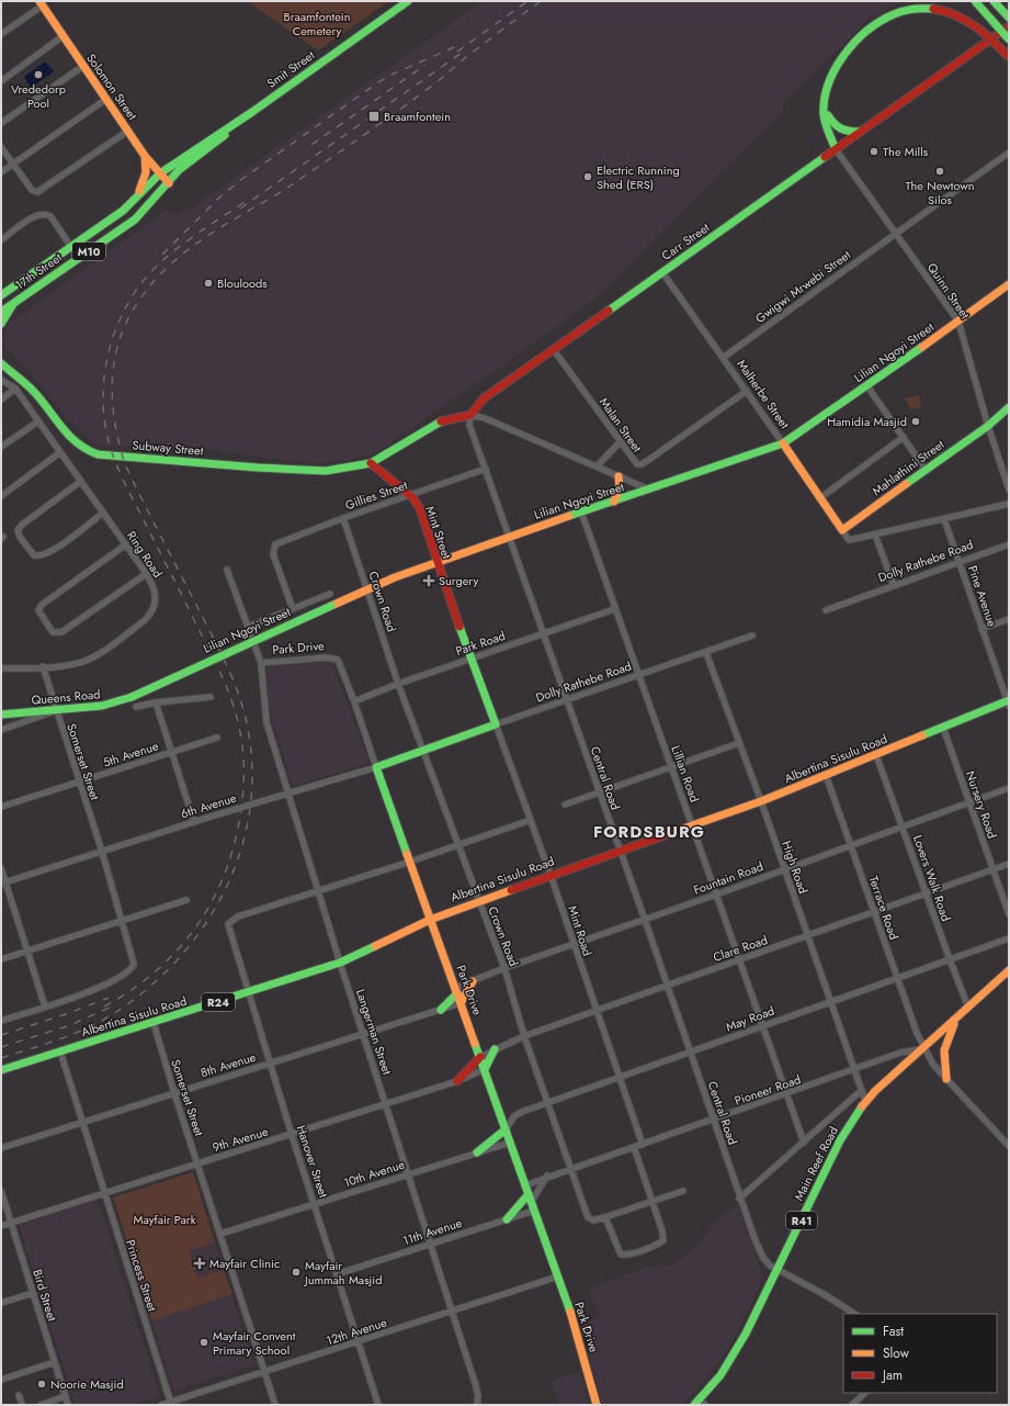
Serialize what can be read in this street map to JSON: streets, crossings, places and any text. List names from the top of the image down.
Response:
{
  "streets": {
    "main road": [
      "Smit Street",
      "Solomon Street",
      "Carr Street",
      "M10",
      "17th Street",
      "Lilian Ngoyi Street",
      "Malherbe Street",
      "Subway Street",
      "Mahlathini Street",
      "Mint Street",
      "Dolly Rathebe Road",
      "Park Drive",
      "Queens Road",
      "Albertina Sisulu Road",
      "6th Avenue",
      "R24",
      "Main Reef Road",
      "R41"
    ],
    "street": [
      "Gwigwi Mrwebi Street",
      "Quinn Street",
      "Malan Street",
      "Gillies Street",
      "Ring Road",
      "Pine Avenue",
      "Crown Road",
      "Park Road",
      "5th Avenue",
      "Somerset Street",
      "Lillian Road",
      "Central Road",
      "Nursery Road",
      "High Road",
      "Fountain Road",
      "Lovers Walk Road",
      "Terrace Road",
      "Mint Road",
      "Clare Road",
      "May Road",
      "Langerman Street",
      "8th Avenue",
      "Pioneer Road",
      "9th Avenue",
      "Hanover Street",
      "10th Avenue",
      "11th Avenue",
      "Princess Street",
      "Bird Street",
      "12th Avenue"
    ]
  },
  "crossings": [
    ["Smit Street", "Solomon Street"],
    ["Smit Street", "17th Street"],
    ["Solomon Street", "17th Street"],
    ["Carr Street", "Quinn Street"],
    ["Carr Street", "Malherbe Street"],
    ["Carr Street", "Malan Street"],
    ["Carr Street", "Central Road"],
    ["Gwigwi Mrwebi Street", "Quinn Street"],
    ["Gwigwi Mrwebi Street", "Malherbe Street"],
    ["Quinn Street", "Lilian Ngoyi Street"],
    ["Quinn Street", "Mahlathini Street"],
    ["Lilian Ngoyi Street", "Malherbe Street"],
    ["Lilian Ngoyi Street", "Mint Street"],
    ["Lilian Ngoyi Street", "Crown Road"],
    ["Lilian Ngoyi Street", "Queens Road"],
    ["Lilian Ngoyi Street", "Lillian Road"],
    ["Lilian Ngoyi Street", "Central Road"],
    ["Malherbe Street", "Malan Street"],
    ["Malherbe Street", "Mahlathini Street"],
    ["Subway Street", "Mint Street"],
    ["Gillies Street", "Mint Street"],
    ["Gillies Street", "Crown Road"],
    ["Gillies Street", "Central Road"],
    ["Mint Street", "Dolly Rathebe Road"],
    ["Mint Street", "Park Road"],
    ["Mint Street", "Mint Road"],
    ["Ring Road", "Somerset Street"],
    ["Dolly Rathebe Road", "Pine Avenue"],
    ["Dolly Rathebe Road", "Crown Road"],
    ["Dolly Rathebe Road", "Lillian Road"],
    ["Dolly Rathebe Road", "Central Road"],
    ["Dolly Rathebe Road", "6th Avenue"],
    ["Dolly Rathebe Road", "High Road"],
    ["Dolly Rathebe Road", "Mint Road"],
    ["Pine Avenue", "Albertina Sisulu Road"],
    ["Crown Road", "Park Road"],
    ["Crown Road", "Albertina Sisulu Road"],
    ["Crown Road", "6th Avenue"],
    ["Crown Road", "Fountain Road"],
    ["Crown Road", "Clare Road"],
    ["Crown Road", "May Road"],
    ["Crown Road", "Pioneer Road"],
    ["Park Road", "Park Drive"],
    ["Park Road", "Lillian Road"],
    ["Park Road", "Central Road"],
    ["Park Drive", "Albertina Sisulu Road"],
    ["Park Drive", "6th Avenue"],
    ["Park Drive", "Fountain Road"],
    ["Park Drive", "Clare Road"],
    ["Park Drive", "May Road"],
    ["Park Drive", "Langerman Street"],
    ["Park Drive", "8th Avenue"],
    ["Park Drive", "Pioneer Road"],
    ["Park Drive", "9th Avenue"],
    ["Park Drive", "10th Avenue"],
    ["Park Drive", "11th Avenue"],
    ["Park Drive", "12th Avenue"],
    ["Queens Road", "Somerset Street"],
    ["5th Avenue", "Somerset Street"],
    ["Albertina Sisulu Road", "Somerset Street"],
    ["Albertina Sisulu Road", "Lillian Road"],
    ["Albertina Sisulu Road", "Central Road"],
    ["Albertina Sisulu Road", "Nursery Road"],
    ["Albertina Sisulu Road", "High Road"],
    ["Albertina Sisulu Road", "Lovers Walk Road"],
    ["Albertina Sisulu Road", "Terrace Road"],
    ["Albertina Sisulu Road", "Mint Road"],
    ["Albertina Sisulu Road", "Langerman Street"],
    ["Albertina Sisulu Road", "Hanover Street"],
    ["Albertina Sisulu Road", "Princess Street"],
    ["Somerset Street", "6th Avenue"],
    ["Somerset Street", "8th Avenue"],
    ["Somerset Street", "9th Avenue"],
    ["Somerset Street", "10th Avenue"],
    ["Somerset Street", "12th Avenue"],
    ["Lillian Road", "Fountain Road"],
    ["Lillian Road", "Clare Road"],
    ["Lillian Road", "May Road"],
    ["Lillian Road", "Pioneer Road"],
    ["Central Road", "Fountain Road"],
    ["Central Road", "Clare Road"],
    ["Central Road", "May Road"],
    ["Central Road", "Pioneer Road"],
    ["Central Road", "Main Reef Road"],
    ["Nursery Road", "Fountain Road"],
    ["Nursery Road", "Clare Road"],
    ["6th Avenue", "Langerman Street"],
    ["High Road", "Fountain Road"],
    ["High Road", "Clare Road"],
    ["High Road", "May Road"],
    ["High Road", "Pioneer Road"],
    ["High Road", "Main Reef Road"],
    ["Fountain Road", "Lovers Walk Road"],
    ["Fountain Road", "Terrace Road"],
    ["Fountain Road", "Mint Road"],
    ["Lovers Walk Road", "Clare Road"],
    ["Lovers Walk Road", "May Road"],
    ["Lovers Walk Road", "Main Reef Road"],
    ["Terrace Road", "Clare Road"],
    ["Terrace Road", "May Road"],
    ["Terrace Road", "Pioneer Road"],
    ["Terrace Road", "Main Reef Road"],
    ["Mint Road", "Clare Road"],
    ["Mint Road", "May Road"],
    ["Mint Road", "Pioneer Road"],
    ["Langerman Street", "8th Avenue"],
    ["Langerman Street", "9th Avenue"],
    ["Langerman Street", "Hanover Street"],
    ["Langerman Street", "10th Avenue"],
    ["Langerman Street", "11th Avenue"],
    ["Langerman Street", "12th Avenue"],
    ["8th Avenue", "Hanover Street"],
    ["8th Avenue", "Princess Street"],
    ["Pioneer Road", "Main Reef Road"],
    ["9th Avenue", "Hanover Street"],
    ["9th Avenue", "Princess Street"],
    ["9th Avenue", "Bird Street"],
    ["Hanover Street", "10th Avenue"],
    ["Hanover Street", "11th Avenue"],
    ["Hanover Street", "12th Avenue"],
    ["Princess Street", "12th Avenue"]
  ],
  "districts": ["FORDSBURG"],
  "parks": ["Braamfontein Cemetery", "Mayfair Park"],
  "places": {
    "other": [
      "Vrededorp Pool",
      "The Mills",
      "The Newtown Silos",
      "Electric Running Shed (ERS)",
      "Blouloods",
      "Hamidia Masjid",
      "Mayfair Jummah Masjid",
      "Mayfair Convent Primary School",
      "Noorie Masjid"
    ],
    "transit": ["Braamfontein"],
    "health": ["Surgery", "Mayfair Clinic"]
  },
  "legend": ["Fast", "Slow", "Jam"]
}
